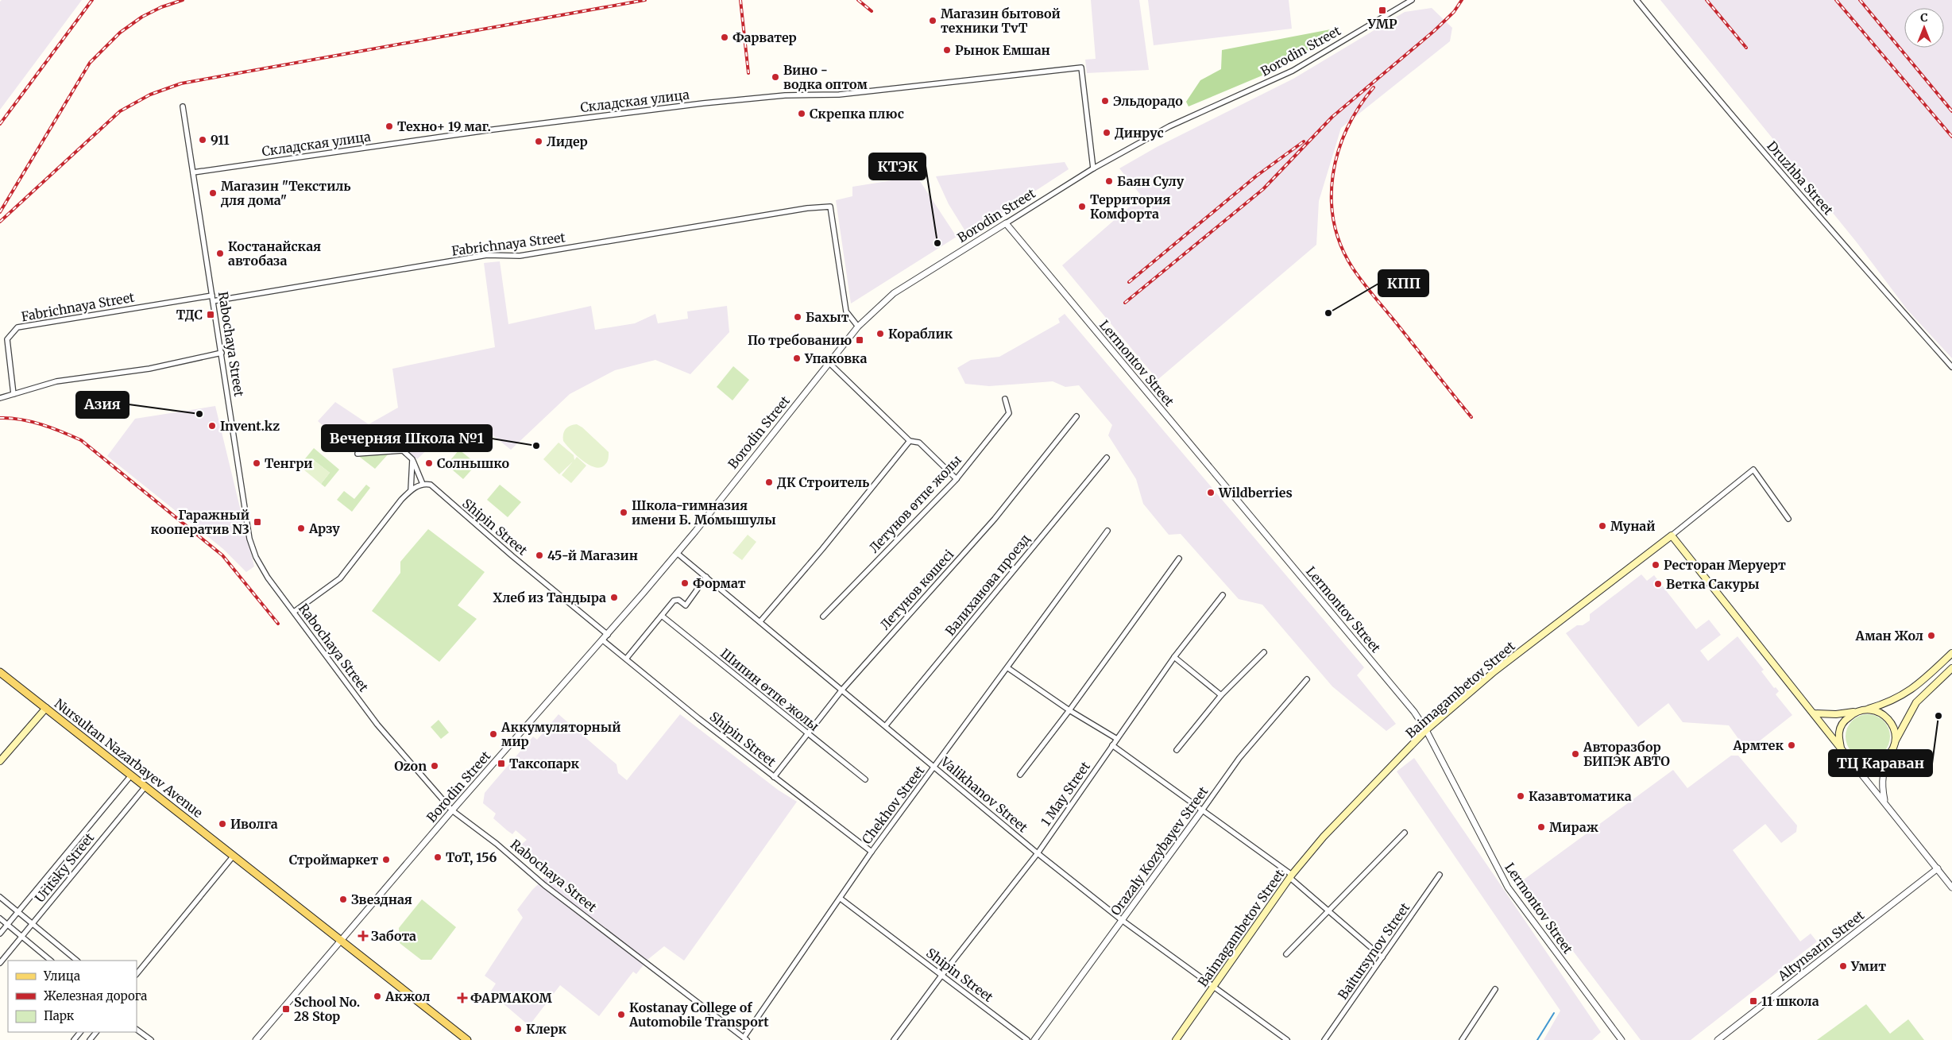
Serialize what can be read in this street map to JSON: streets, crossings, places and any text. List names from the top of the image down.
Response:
{
  "streets": {
    "main road": ["Baimagambetov Street", "Nursultan Nazarbayev Avenue"],
    "street": [
      "Borodin Street",
      "Складская улица",
      "Druzhba Street",
      "Fabrichnaya Street",
      "Rabochaya Street",
      "Lermontov Street",
      "Летунов өтпе жолы",
      "Shipin Street",
      "Валиханова проезд",
      "Летунов көшесі",
      "Шипин өтпе жолы",
      "1 May Street",
      "Valikhanov Street",
      "Chekhov Street",
      "Orazaly Kozybayev Street",
      "Uritsky Street",
      "Altynsarin Street",
      "Baitursynov Street"
    ]
  },
  "crossings": [
    ["Borodin Street", "Складская улица"],
    ["Borodin Street", "Fabrichnaya Street"],
    ["Borodin Street", "Rabochaya Street"],
    ["Borodin Street", "Lermontov Street"],
    ["Borodin Street", "Shipin Street"],
    ["Borodin Street", "Nursultan Nazarbayev Avenue"],
    ["Borodin Street", "Valikhanov Street"],
    ["Складская улица", "Rabochaya Street"],
    ["Fabrichnaya Street", "Rabochaya Street"],
    ["Rabochaya Street", "Chekhov Street"],
    ["Lermontov Street", "Baimagambetov Street"],
    ["Shipin Street", "Летунов көшесі"],
    ["Shipin Street", "1 May Street"],
    ["Shipin Street", "Chekhov Street"],
    ["Валиханова проезд", "Valikhanov Street"],
    ["Летунов көшесі", "Шипин өтпе жолы"],
    ["Летунов көшесі", "Valikhanov Street"],
    ["Baimagambetov Street", "Valikhanov Street"],
    ["Nursultan Nazarbayev Avenue", "Uritsky Street"],
    ["1 May Street", "Valikhanov Street"],
    ["Valikhanov Street", "Chekhov Street"],
    ["Valikhanov Street", "Orazaly Kozybayev Street"]
  ],
  "places": {
    "transit": [
      "УМР",
      "ТДС",
      "По требованию",
      "Гаражный кооператив N3",
      "Таксопарк",
      "11 школа",
      "School No. 28 Stop"
    ],
    "other": [
      "Магазин бытовой техники TvT",
      "Фарватер",
      "Рынок Емшан",
      "Вино - водка оптом",
      "Эльдорадо",
      "Скрепка плюс",
      "Техно+ 19 маг.",
      "Динрус",
      "911",
      "Лидер",
      "Баян Сулу",
      "Магазин \"Текстиль для дома\"",
      "Территория Комфорта",
      "КТЭК",
      "Костанайская автобаза",
      "КПП",
      "Бахыт",
      "Кораблик",
      "Упаковка",
      "Азия",
      "Invent.kz",
      "Вечерняя Школа №1",
      "Тенгри",
      "Солнышко",
      "ДК Строитель",
      "Wildberries",
      "Школа-гимназия имени Б. Момышулы",
      "Мунай",
      "Арзу",
      "45-й Магазин",
      "Ресторан Меруерт",
      "Формат",
      "Ветка Сакуры",
      "Хлеб из Тандыра",
      "Аман Жол",
      "ТЦ Караван",
      "Аккумуляторный мир",
      "Армтек",
      "Авторазбор БИПЭК АВТО",
      "Ozon",
      "Казавтоматика",
      "Иволга",
      "Мираж",
      "ТоТ, 156",
      "Строймаркет",
      "Звездная",
      "Умит",
      "Акжол",
      "Kostanay College of Automobile Transport",
      "Клерк"
    ],
    "health": ["Забота", "ФАРМАКОМ"]
  },
  "legend": ["Улица", "Железная дорога", "Парк"],
  "north": "top"
}
